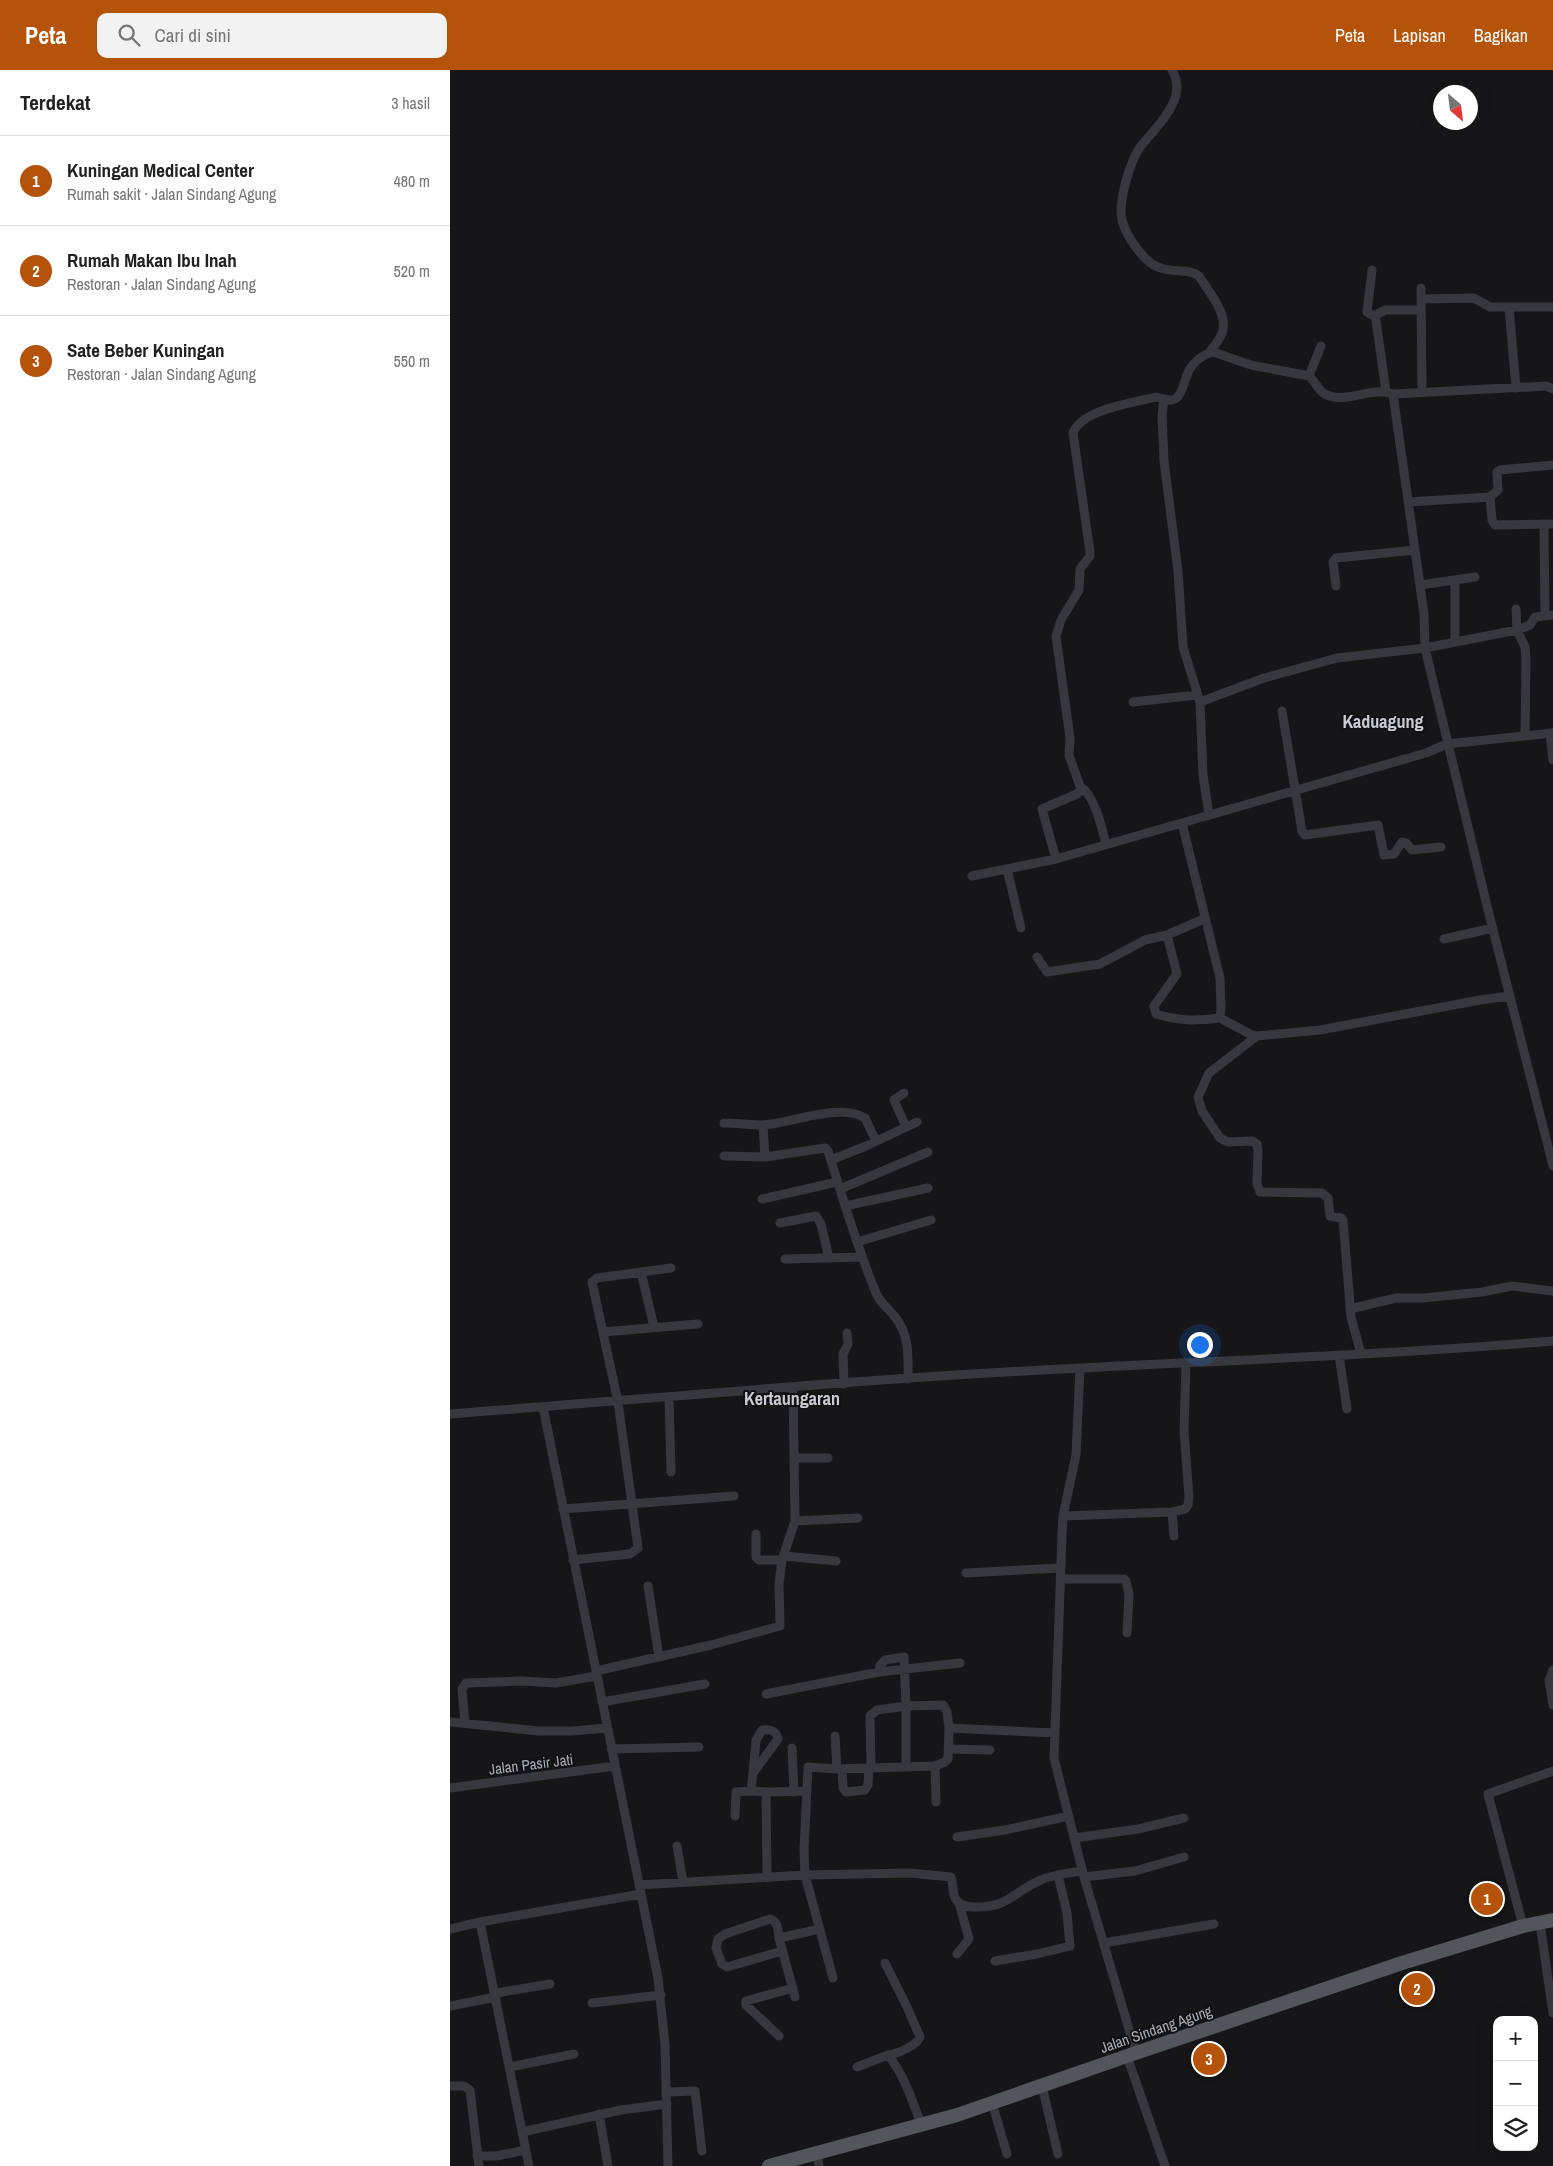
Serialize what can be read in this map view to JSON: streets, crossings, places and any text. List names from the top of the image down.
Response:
{
  "streets": {
    "main road": ["Jalan Sindang Agung"],
    "street": ["Jalan Pasir Jati"]
  },
  "districts": ["Kaduagung", "Kertaungaran"],
  "north": "bottom right",
  "page": {
    "header": "Peta",
    "search": "Cari di sini",
    "nav": ["Peta", "Lapisan", "Bagikan"],
    "heading": ["Terdekat", "3 hasil"],
    "list": [
      {
        "mark": "1",
        "name": "Kuningan Medical Center",
        "note": "Rumah sakit · Jalan Sindang Agung",
        "value": "480 m"
      },
      {
        "mark": "2",
        "name": "Rumah Makan Ibu Inah",
        "note": "Restoran · Jalan Sindang Agung",
        "value": "520 m"
      },
      {
        "mark": "3",
        "name": "Sate Beber Kuningan",
        "note": "Restoran · Jalan Sindang Agung",
        "value": "550 m"
      }
    ],
    "pins": ["1", "2", "3"],
    "map_buttons": ["+", "−"]
  }
}
